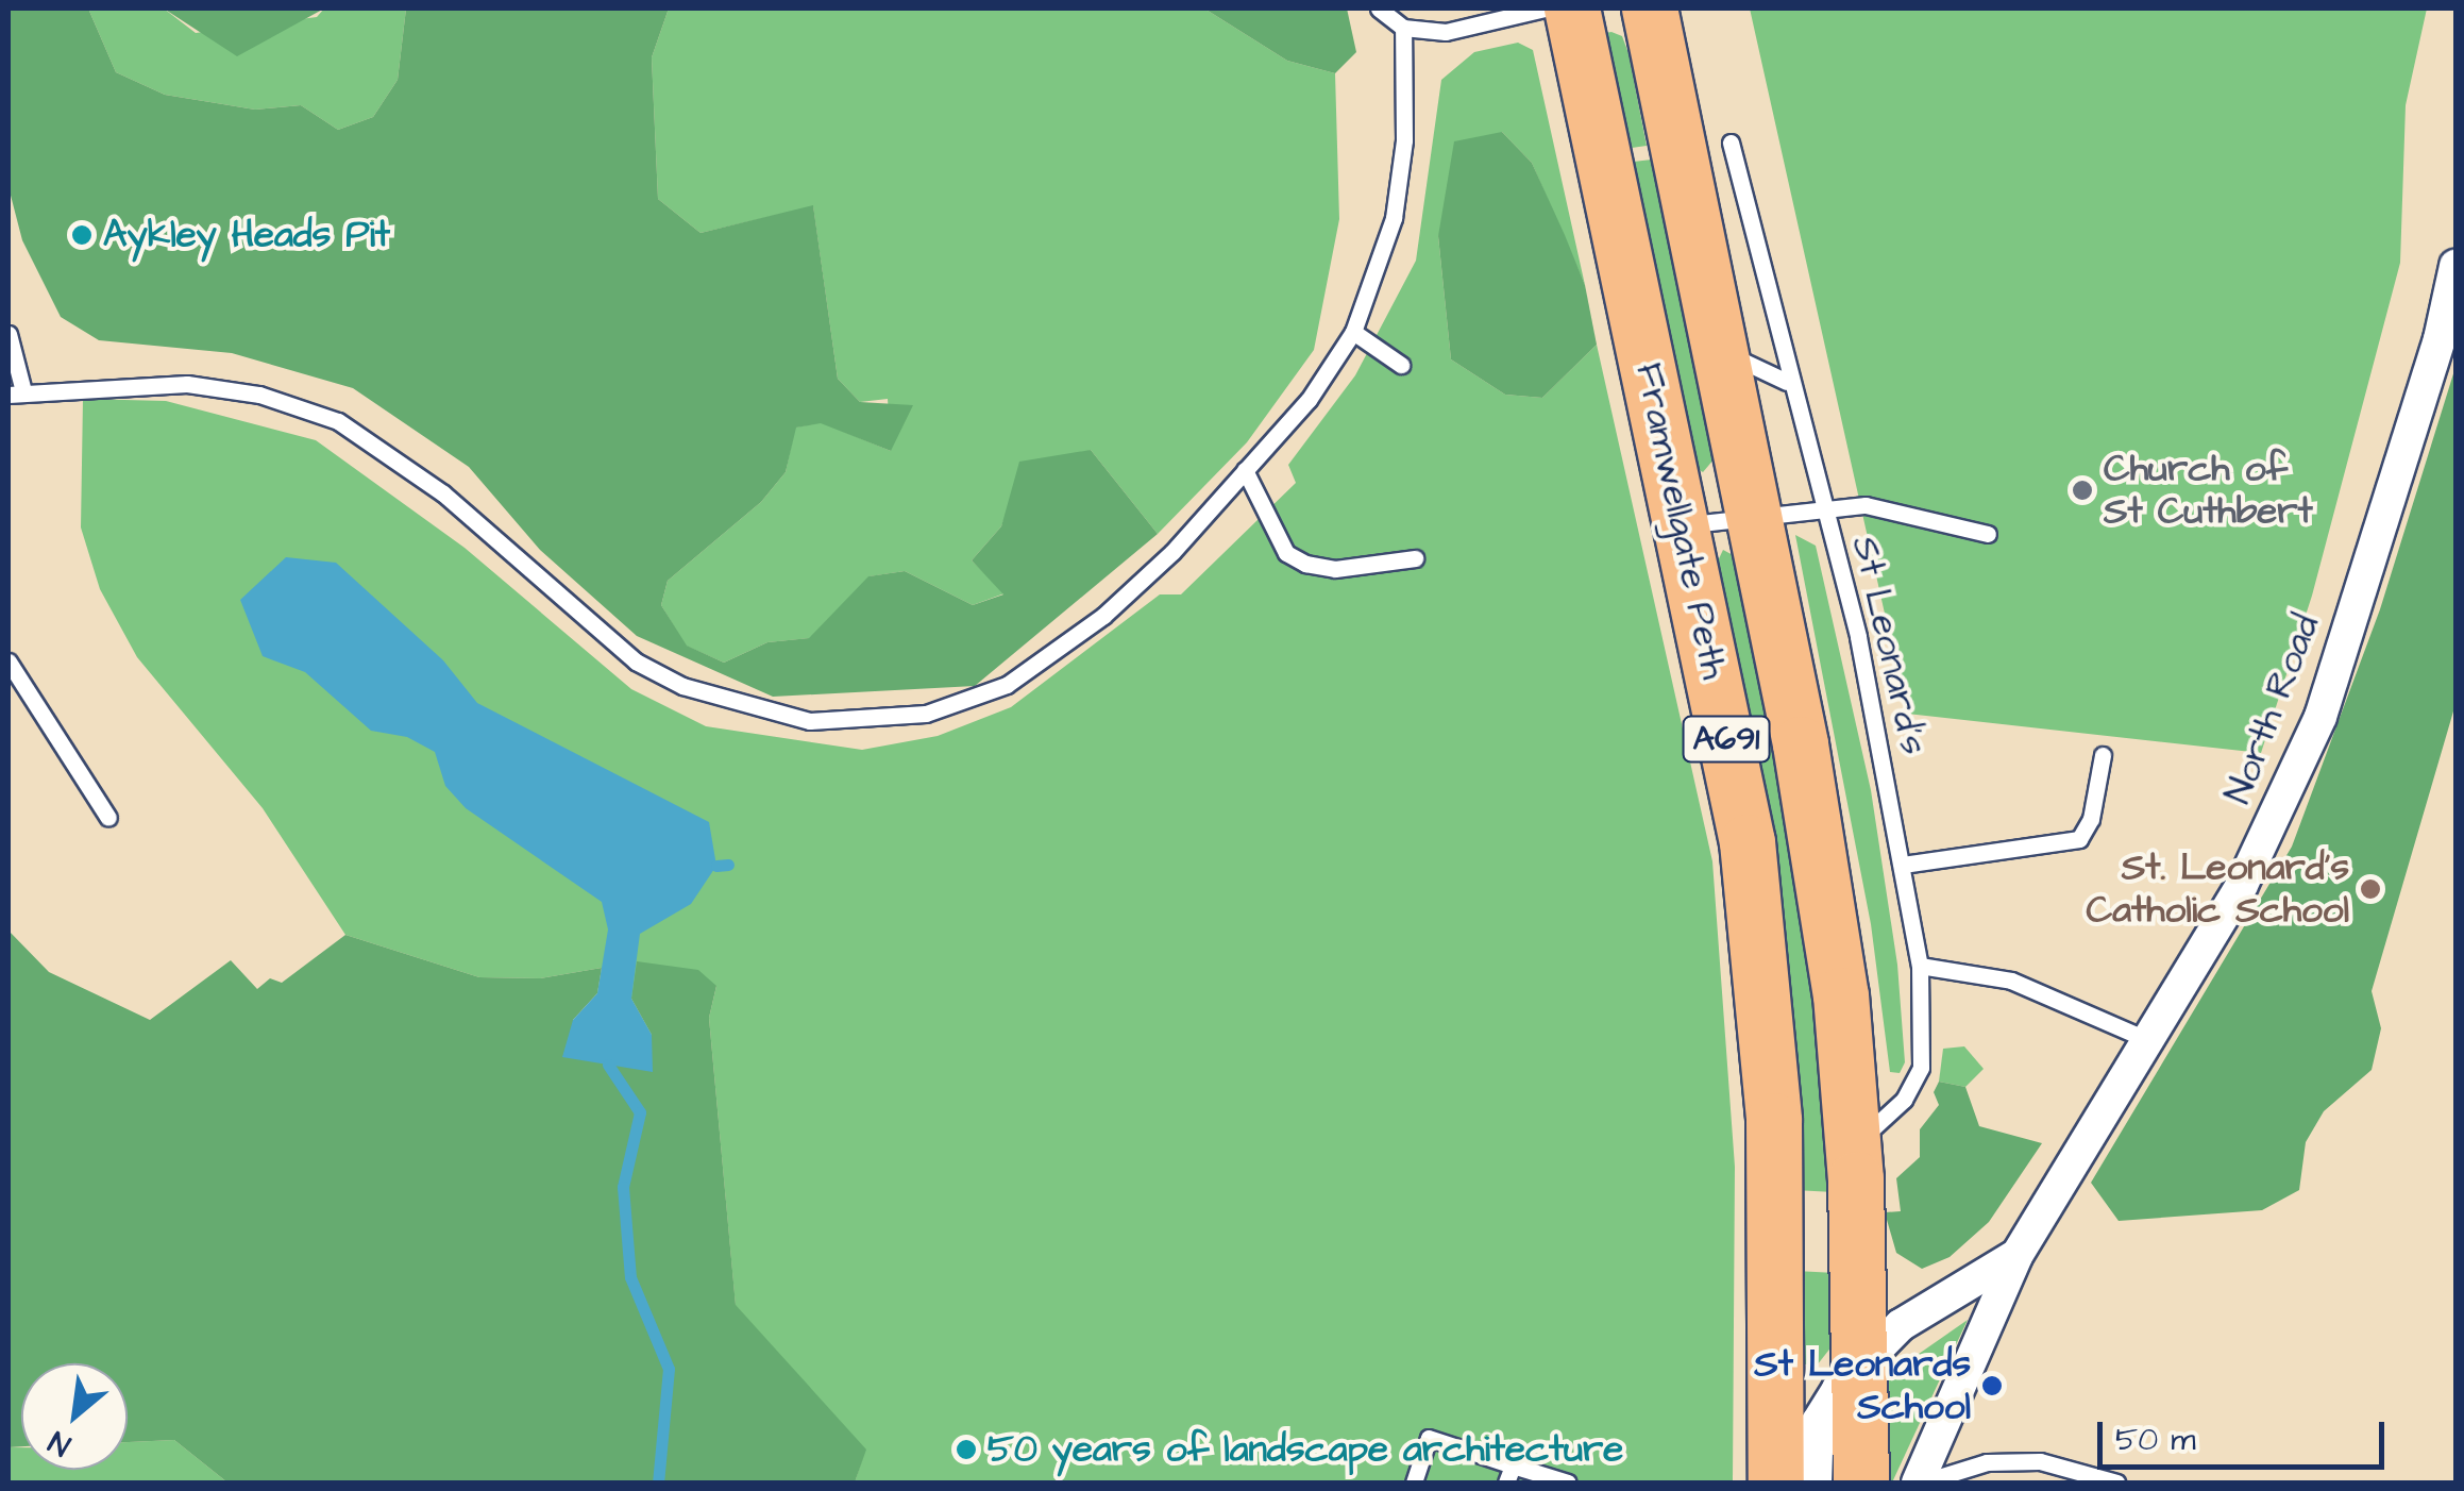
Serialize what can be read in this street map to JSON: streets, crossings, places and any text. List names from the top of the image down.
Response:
{
  "streets": {
    "highway": ["Framwellgate Peth", "A691"],
    "street": ["North Road"],
    "lane": ["St Leonard's"]
  },
  "crossings": [
    ["Framwellgate Peth", "St Leonard's"],
    ["Framwellgate Peth", "North Road"]
  ],
  "places": [
    "Aykley Heads Pit",
    "Church of St Cuthbert",
    "St. Leonard's Catholic School",
    "St Leonards School",
    "50 years of landscape architecture"
  ],
  "scale_bar": "50 m",
  "north": "bottom left"
}
